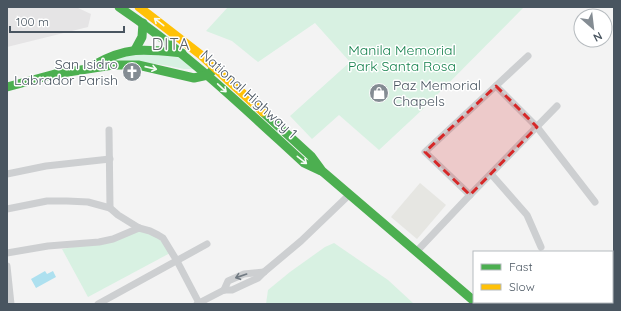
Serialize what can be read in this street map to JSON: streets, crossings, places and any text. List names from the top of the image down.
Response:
{
  "streets": {
    "main road": ["National Highway 1"]
  },
  "districts": ["DITA"],
  "parks": ["Manila Memorial Park Santa Rosa"],
  "places": {
    "church": ["San Isidro Labrador Parish"],
    "shop": ["Paz Memorial Chapels"]
  },
  "legend": ["Fast", "Slow"],
  "scale_bar": "100 m",
  "north": "bottom right"
}
